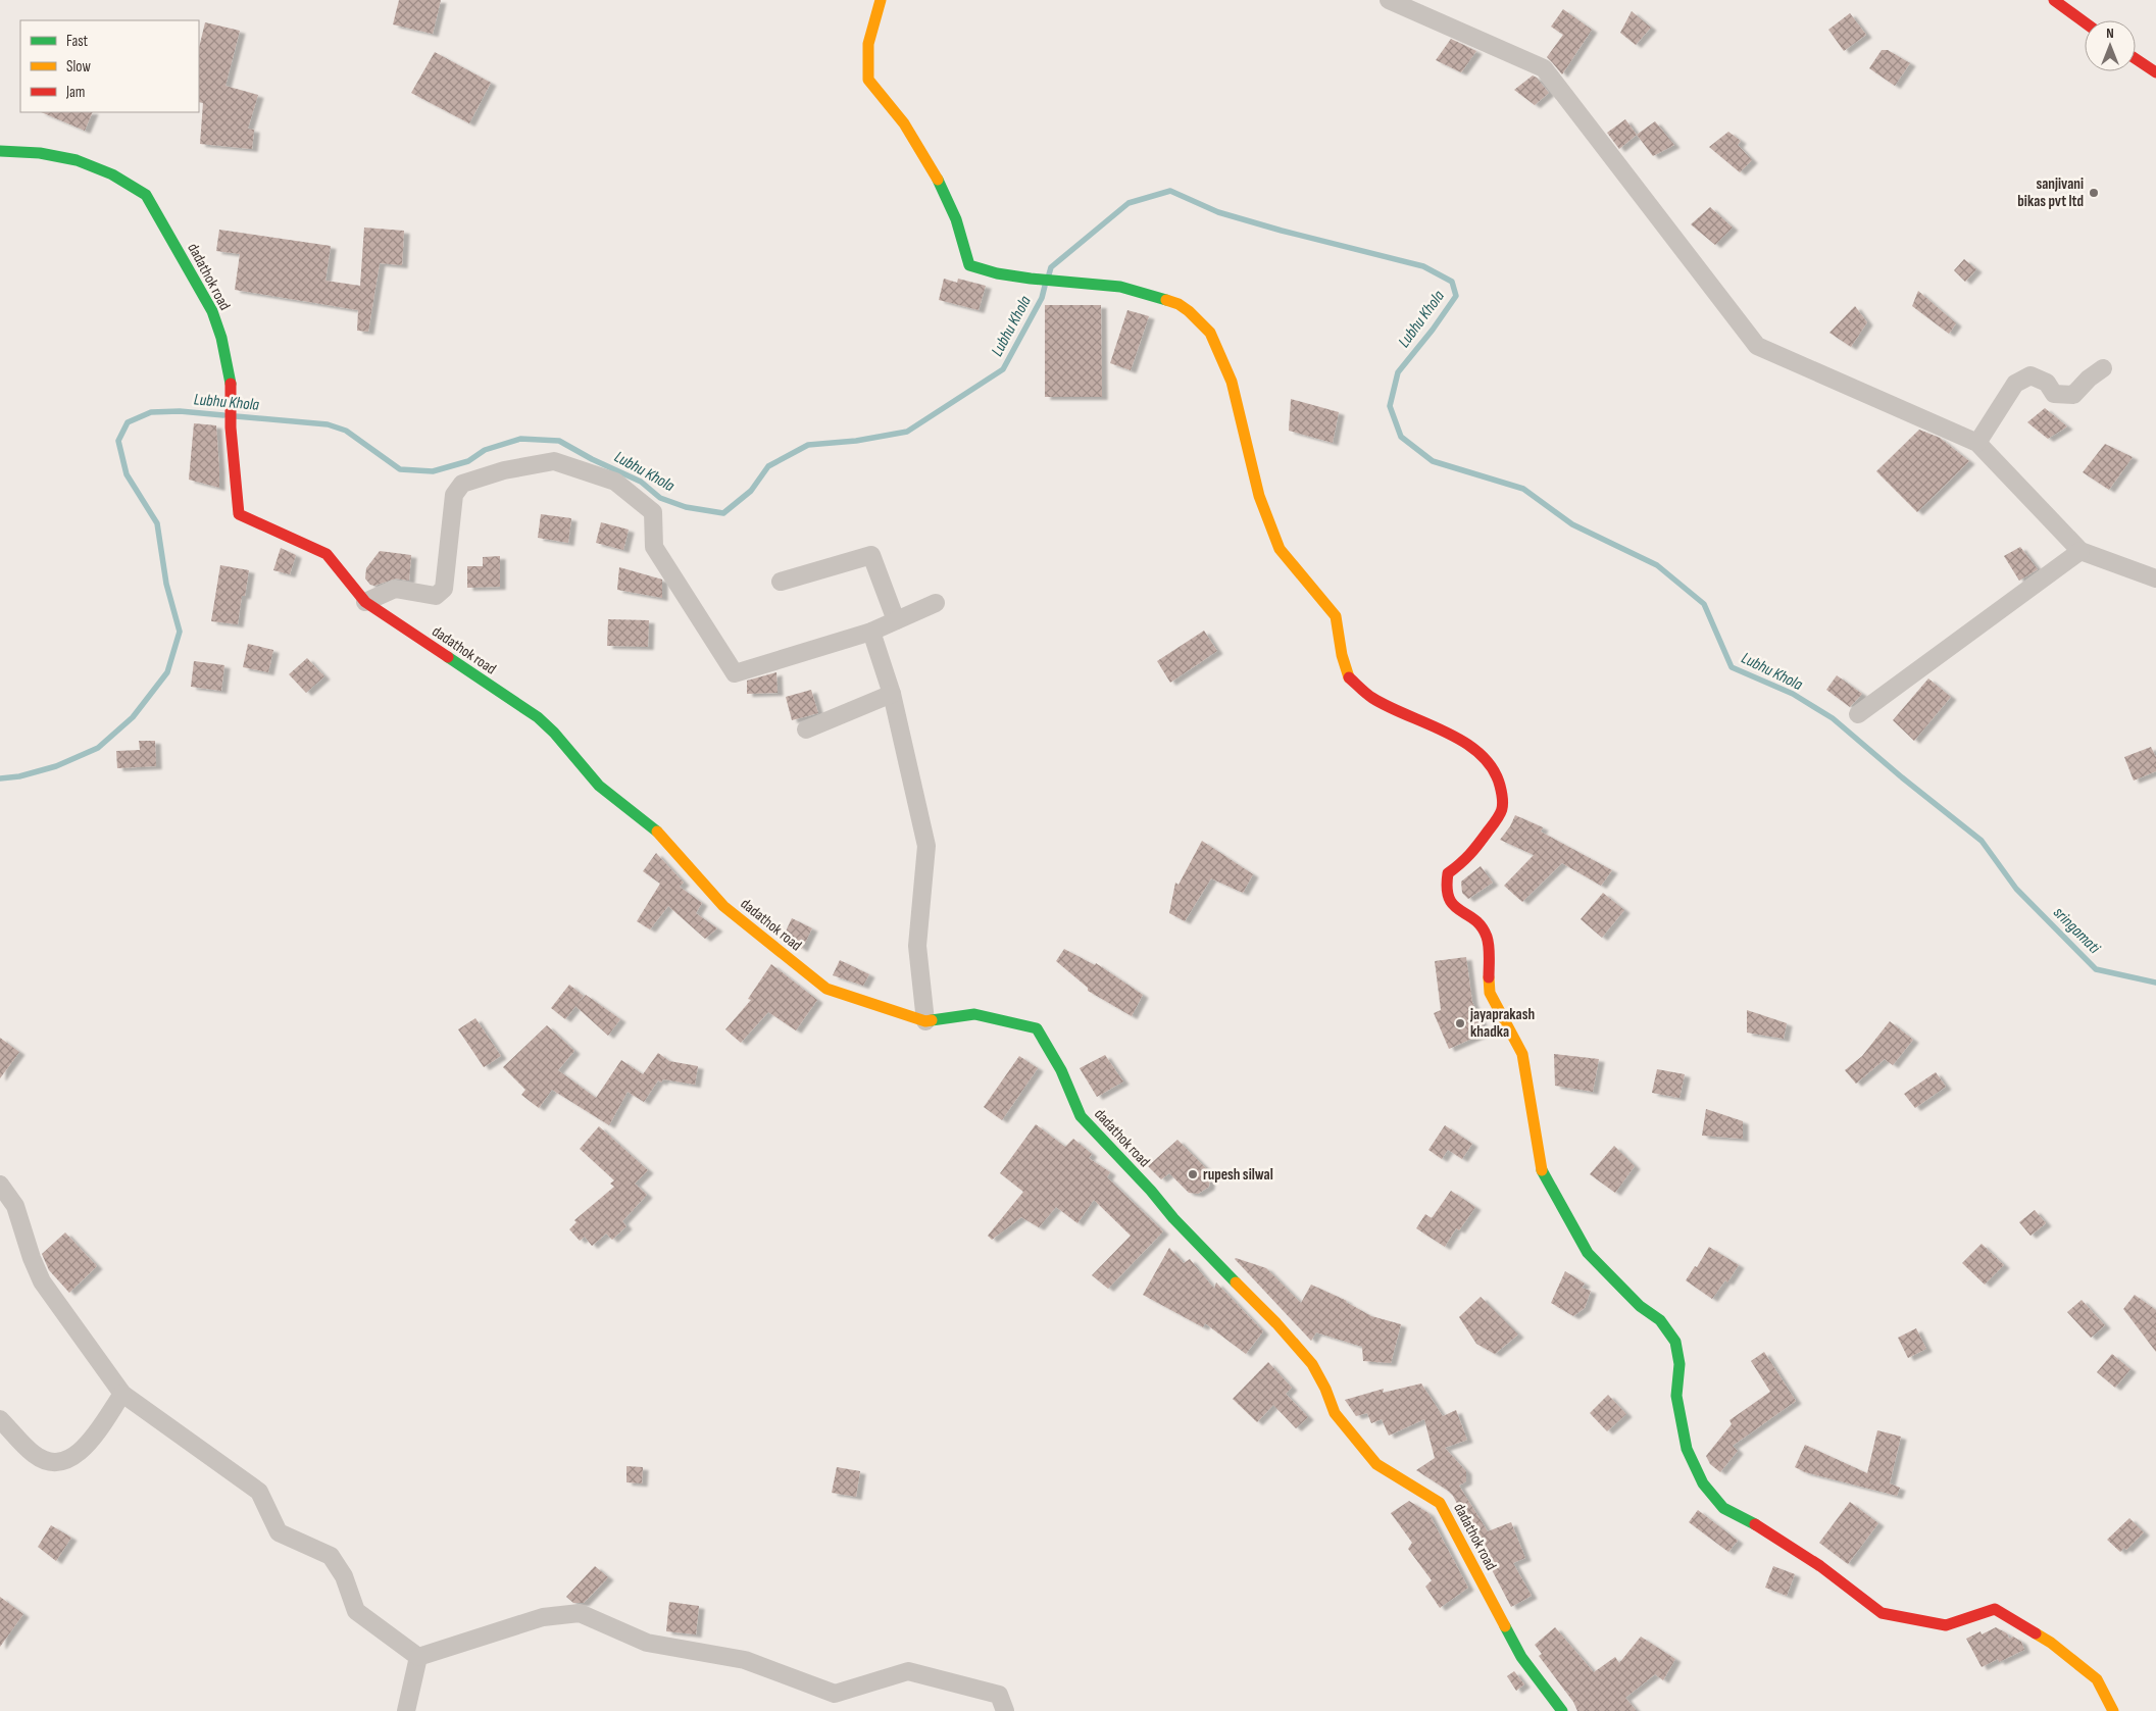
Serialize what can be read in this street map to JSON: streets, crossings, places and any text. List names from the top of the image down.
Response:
{
  "streets": {
    "street": ["dadathok road"]
  },
  "water": ["Lubhu Khola", "sringamati"],
  "places": ["sanjivani bikas pvt ltd", "jayaprakash khadka", "rupesh silwal"],
  "legend": ["Fast", "Slow", "Jam"],
  "north": "top"
}
